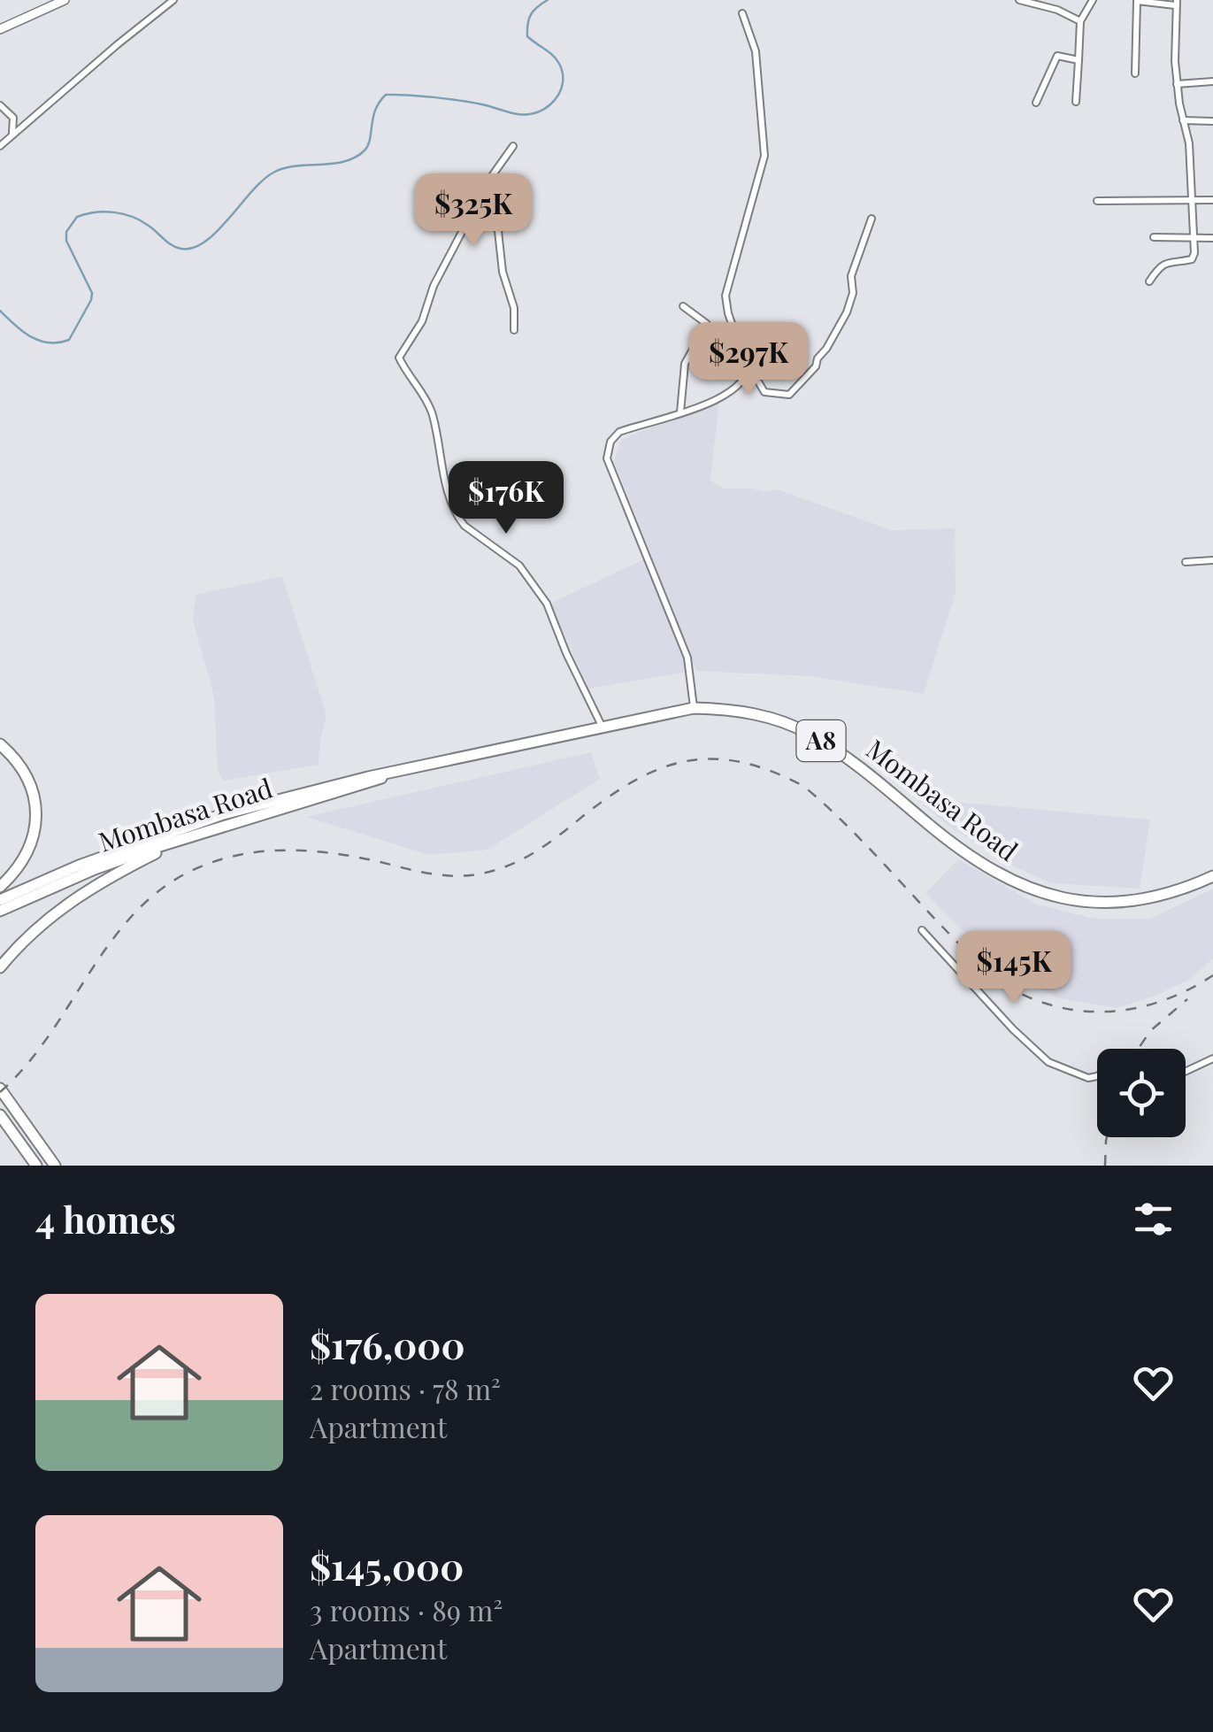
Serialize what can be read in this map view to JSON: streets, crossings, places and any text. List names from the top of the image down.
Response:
{
  "streets": {
    "highway": ["A8", "Mombasa Road"]
  },
  "page": {
    "price": [
      "$325K",
      "$297K",
      "$176K",
      "$145K"
    ],
    "heading": "4 homes",
    "list": [
      {
        "name": "$176,000",
        "note": "2 rooms · 78 m² · Apartment"
      },
      {
        "name": "$145,000",
        "note": "3 rooms · 89 m² · Apartment"
      }
    ]
  }
}
